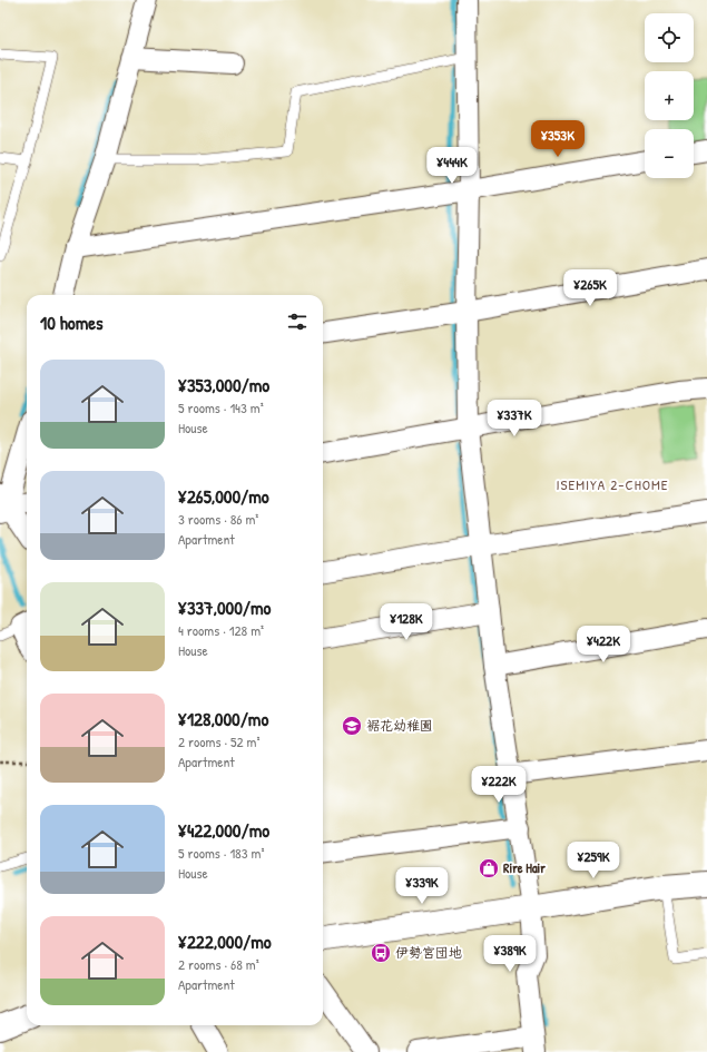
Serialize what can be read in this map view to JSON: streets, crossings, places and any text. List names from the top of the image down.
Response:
{
  "districts": ["ISEMIYA 2-CHOME"],
  "places": {
    "school or university": ["裾花幼稚園"],
    "shop": ["Rire Hair"],
    "bus stop": ["伊勢宮団地"]
  },
  "page": {
    "map_buttons": ["+", "−"],
    "price": [
      "¥353K",
      "¥444K",
      "¥265K",
      "¥337K",
      "¥128K",
      "¥422K",
      "¥222K",
      "¥259K",
      "¥339K",
      "¥389K"
    ],
    "heading": "10 homes",
    "list": [
      {
        "name": "¥353,000/mo",
        "note": "5 rooms · 143 m² · House"
      },
      {
        "name": "¥265,000/mo",
        "note": "3 rooms · 86 m² · Apartment"
      },
      {
        "name": "¥337,000/mo",
        "note": "4 rooms · 128 m² · House"
      },
      {
        "name": "¥128,000/mo",
        "note": "2 rooms · 52 m² · Apartment"
      },
      {
        "name": "¥422,000/mo",
        "note": "5 rooms · 183 m² · House"
      },
      {
        "name": "¥222,000/mo",
        "note": "2 rooms · 68 m² · Apartment"
      }
    ]
  }
}
